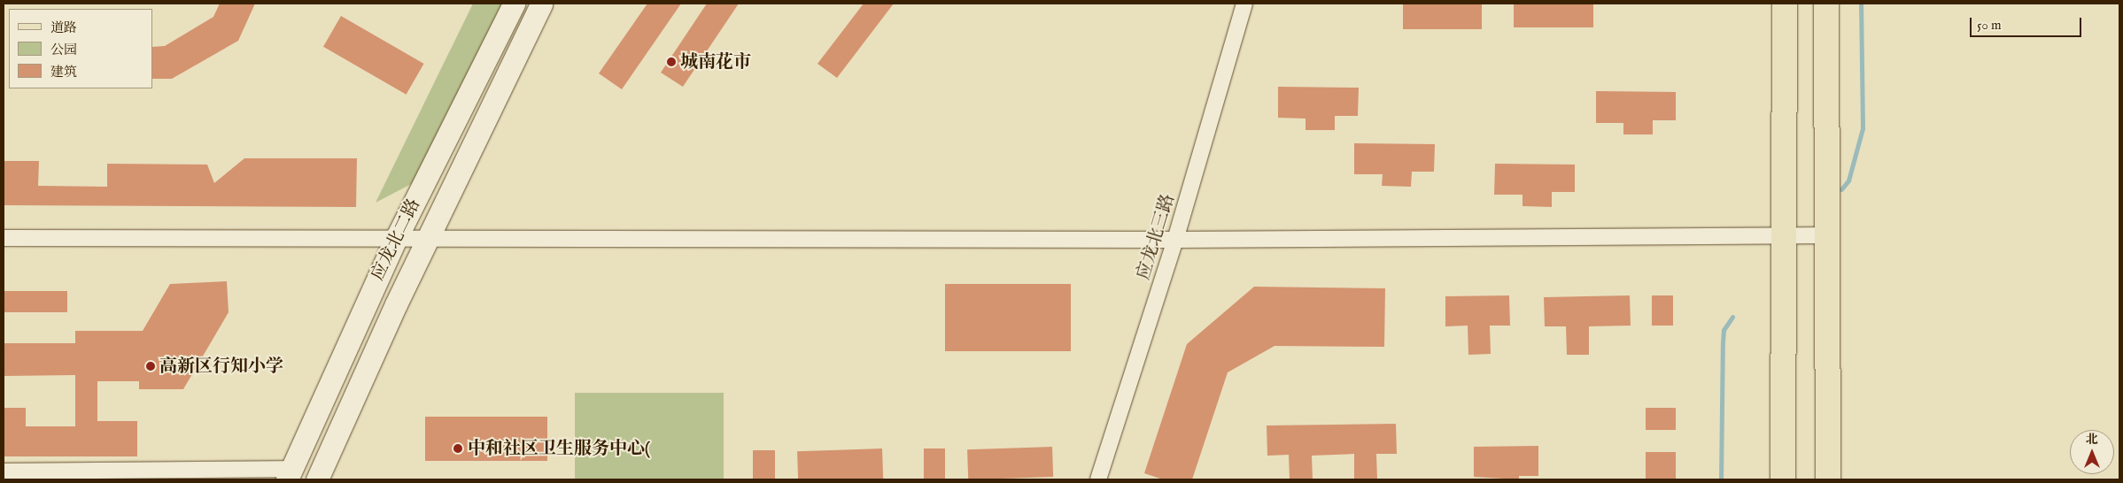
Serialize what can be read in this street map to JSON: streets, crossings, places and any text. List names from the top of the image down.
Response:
{
  "streets": {
    "main road": ["应龙北二路"],
    "street": ["应龙北三路"]
  },
  "places": ["城南花市", "高新区行知小学", "中和社区卫生服务中心("],
  "legend": ["道路", "公园", "建筑"],
  "scale_bar": "50 m",
  "north": "top"
}
